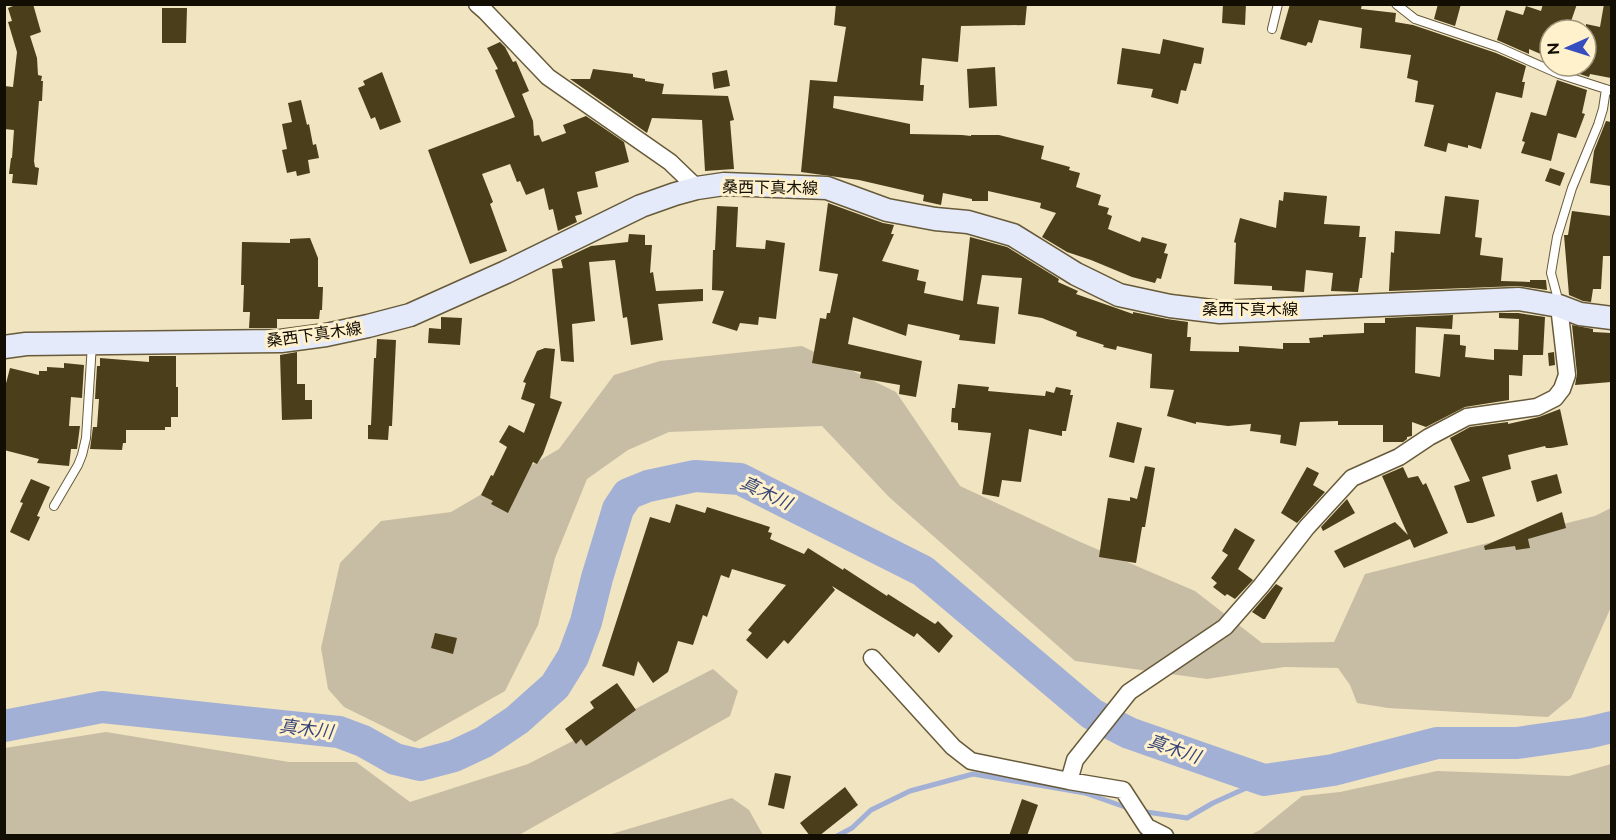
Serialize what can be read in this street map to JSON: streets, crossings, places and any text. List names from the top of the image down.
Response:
{
  "streets": {
    "main road": ["桑西下真木線"]
  },
  "water": ["真木川"],
  "north": "left"
}
